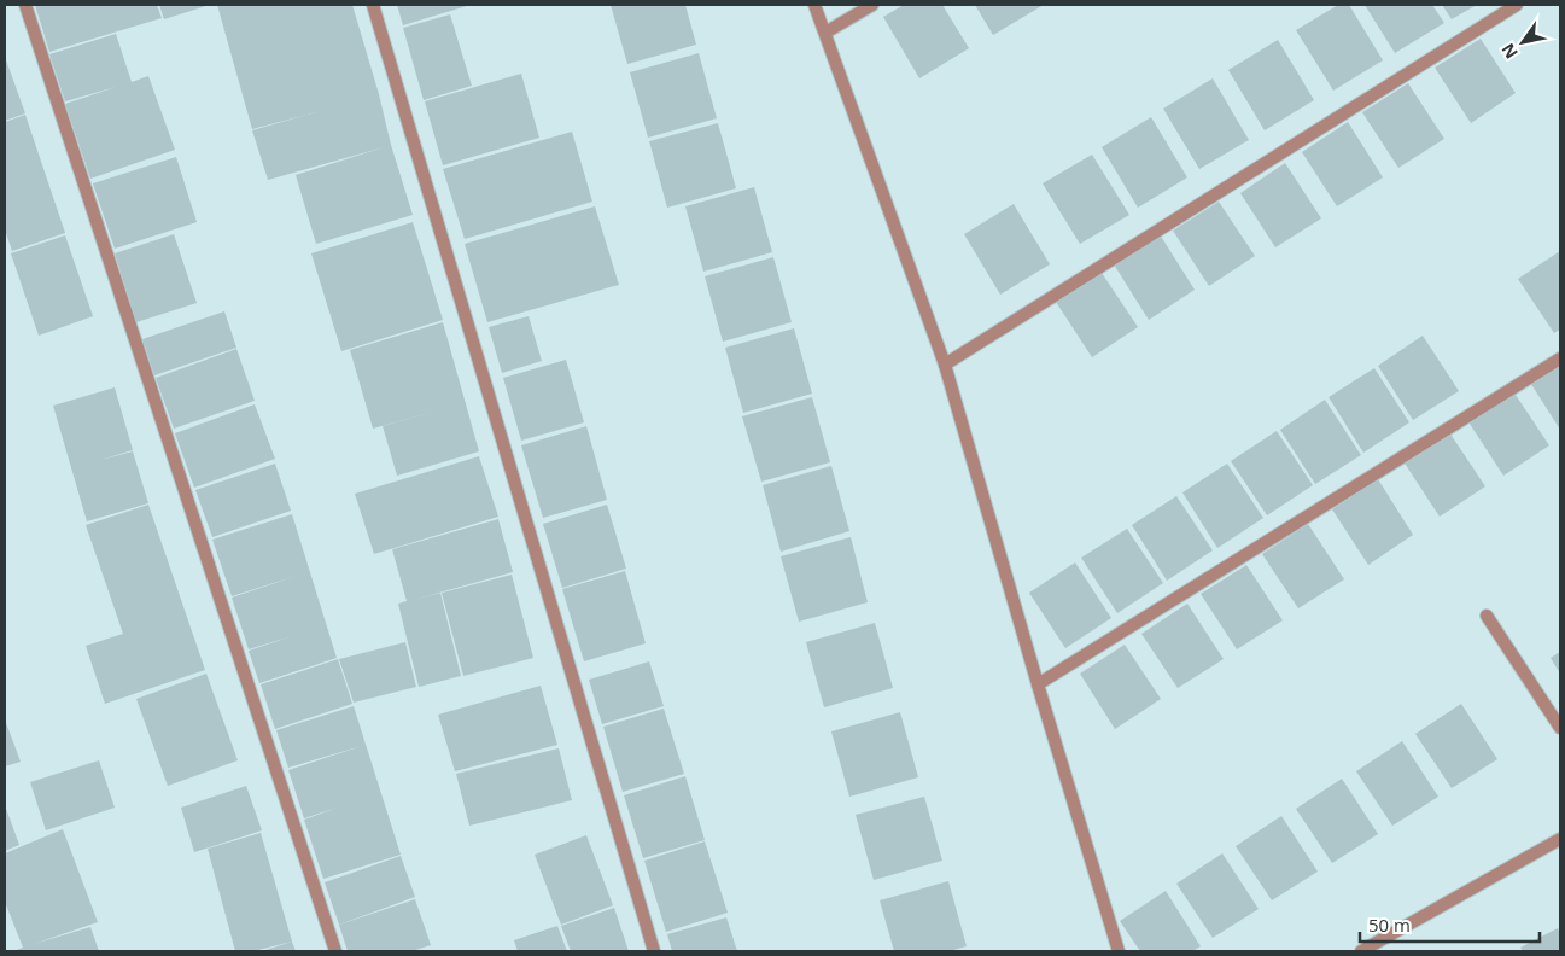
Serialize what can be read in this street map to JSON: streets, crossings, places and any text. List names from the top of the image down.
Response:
{
  "scale_bar": "50 m",
  "north": "bottom left"
}
